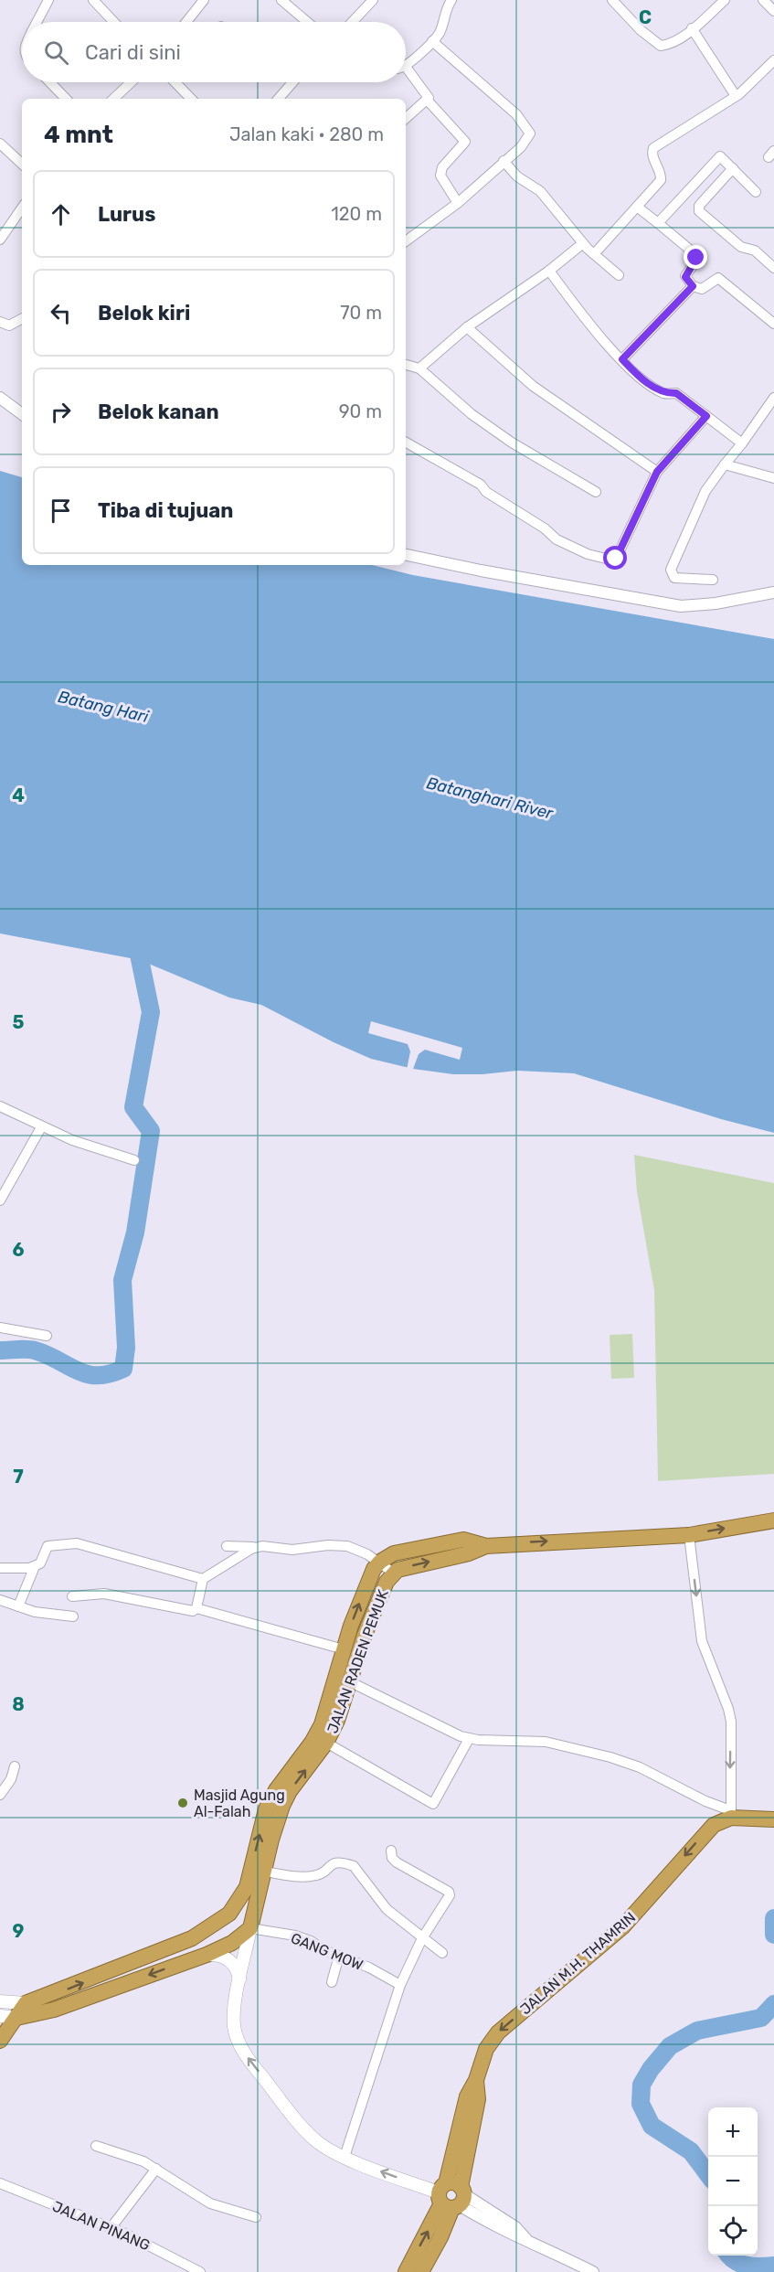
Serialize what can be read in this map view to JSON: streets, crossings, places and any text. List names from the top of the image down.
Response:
{
  "streets": {
    "highway": ["JALAN RADEN PEMUK", "JALAN M.H. THAMRIN"],
    "street": ["GANG MOW", "JALAN PINANG"]
  },
  "crossings": [
    ["JALAN RADEN PEMUK", "GANG MOW"]
  ],
  "one_way": ["JALAN RADEN PEMUK"],
  "water": ["Batang Hari", "Batanghari River"],
  "places": ["Masjid Agung Al-Falah"],
  "page": {
    "search": "Cari di sini",
    "heading": ["4 mnt", "Jalan kaki · 280 m"],
    "list": [
      ["Lurus", "120 m"],
      ["Belok kiri", "70 m"],
      ["Belok kanan", "90 m"],
      "Tiba di tujuan"
    ],
    "map_buttons": ["+", "−"]
  },
  "grid": {
    "columns": ["C"],
    "rows": [
      "4",
      "5",
      "6",
      "7",
      "8",
      "9"
    ]
  }
}
